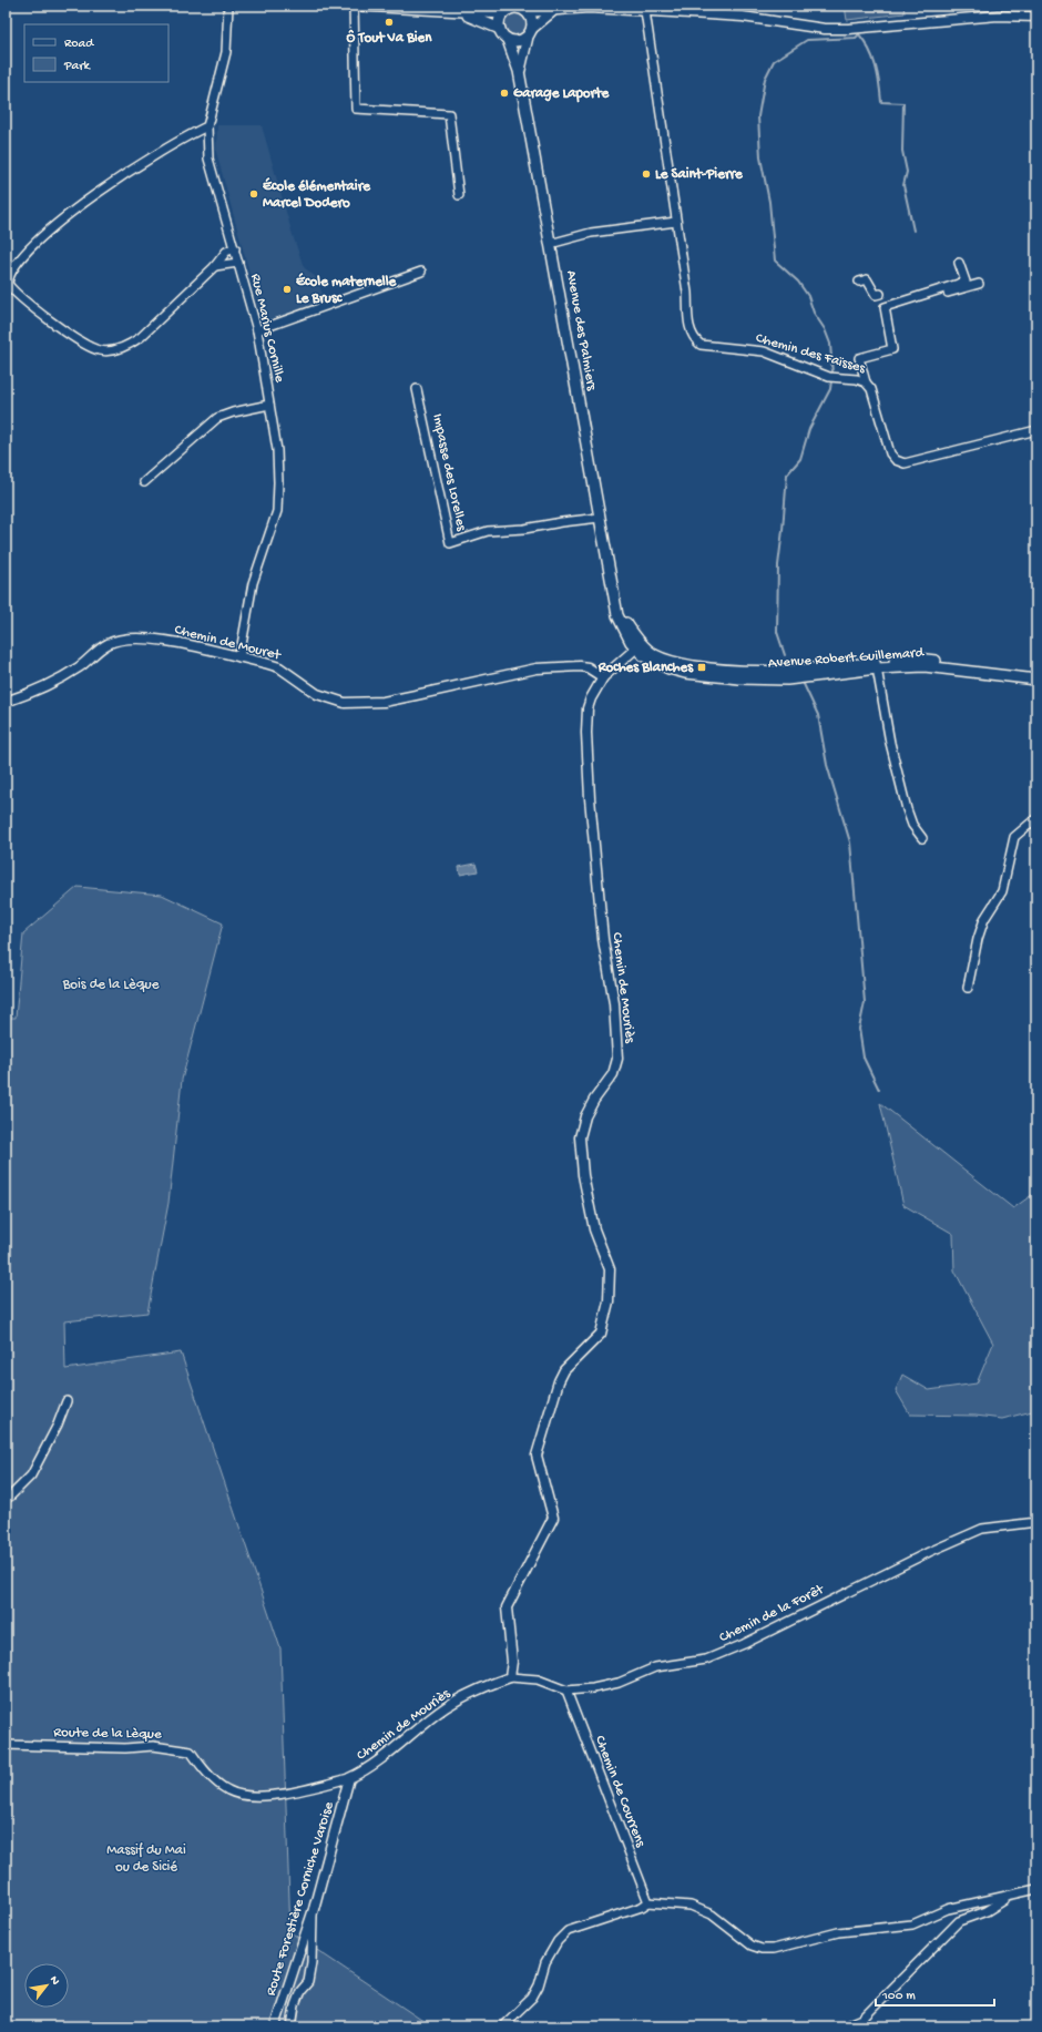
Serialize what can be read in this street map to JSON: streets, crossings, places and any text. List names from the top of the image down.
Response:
{
  "streets": {
    "main road": ["Avenue des Palmiers", "Avenue Robert Guillemard"],
    "street": [
      "Rue Marius Cornille",
      "Chemin des Faïsses",
      "Impasse des Lorelles",
      "Chemin de Mouret",
      "Chemin de Mouriès",
      "Chemin de la Forêt",
      "Route de la Lèque",
      "Chemin de Courrens",
      "Route Forestière Corniche Varoise"
    ]
  },
  "crossings": [
    ["Rue Marius Cornille", "Chemin de Mouret"],
    ["Avenue des Palmiers", "Impasse des Lorelles"],
    ["Avenue des Palmiers", "Avenue Robert Guillemard"],
    ["Avenue des Palmiers", "Chemin de Mouriès"],
    ["Chemin de Mouret", "Chemin de Mouriès"],
    ["Avenue Robert Guillemard", "Chemin de Mouriès"],
    ["Chemin de Mouriès", "Chemin de la Forêt"],
    ["Chemin de Mouriès", "Route de la Lèque"],
    ["Chemin de Mouriès", "Route Forestière Corniche Varoise"],
    ["Chemin de la Forêt", "Chemin de Courrens"],
    ["Route de la Lèque", "Route Forestière Corniche Varoise"]
  ],
  "parks": ["Bois de la Lèque", "Massif du Mai ou de Sicié"],
  "places": {
    "other": [
      "Ô Tout Va Bien",
      "Garage Laporte",
      "Le Saint-Pierre",
      "École élémentaire Marcel Dodero",
      "École maternelle Le Brusc"
    ],
    "transit": ["Roches Blanches"]
  },
  "legend": ["Road", "Park"],
  "scale_bar": "100 m",
  "north": "top right"
}
